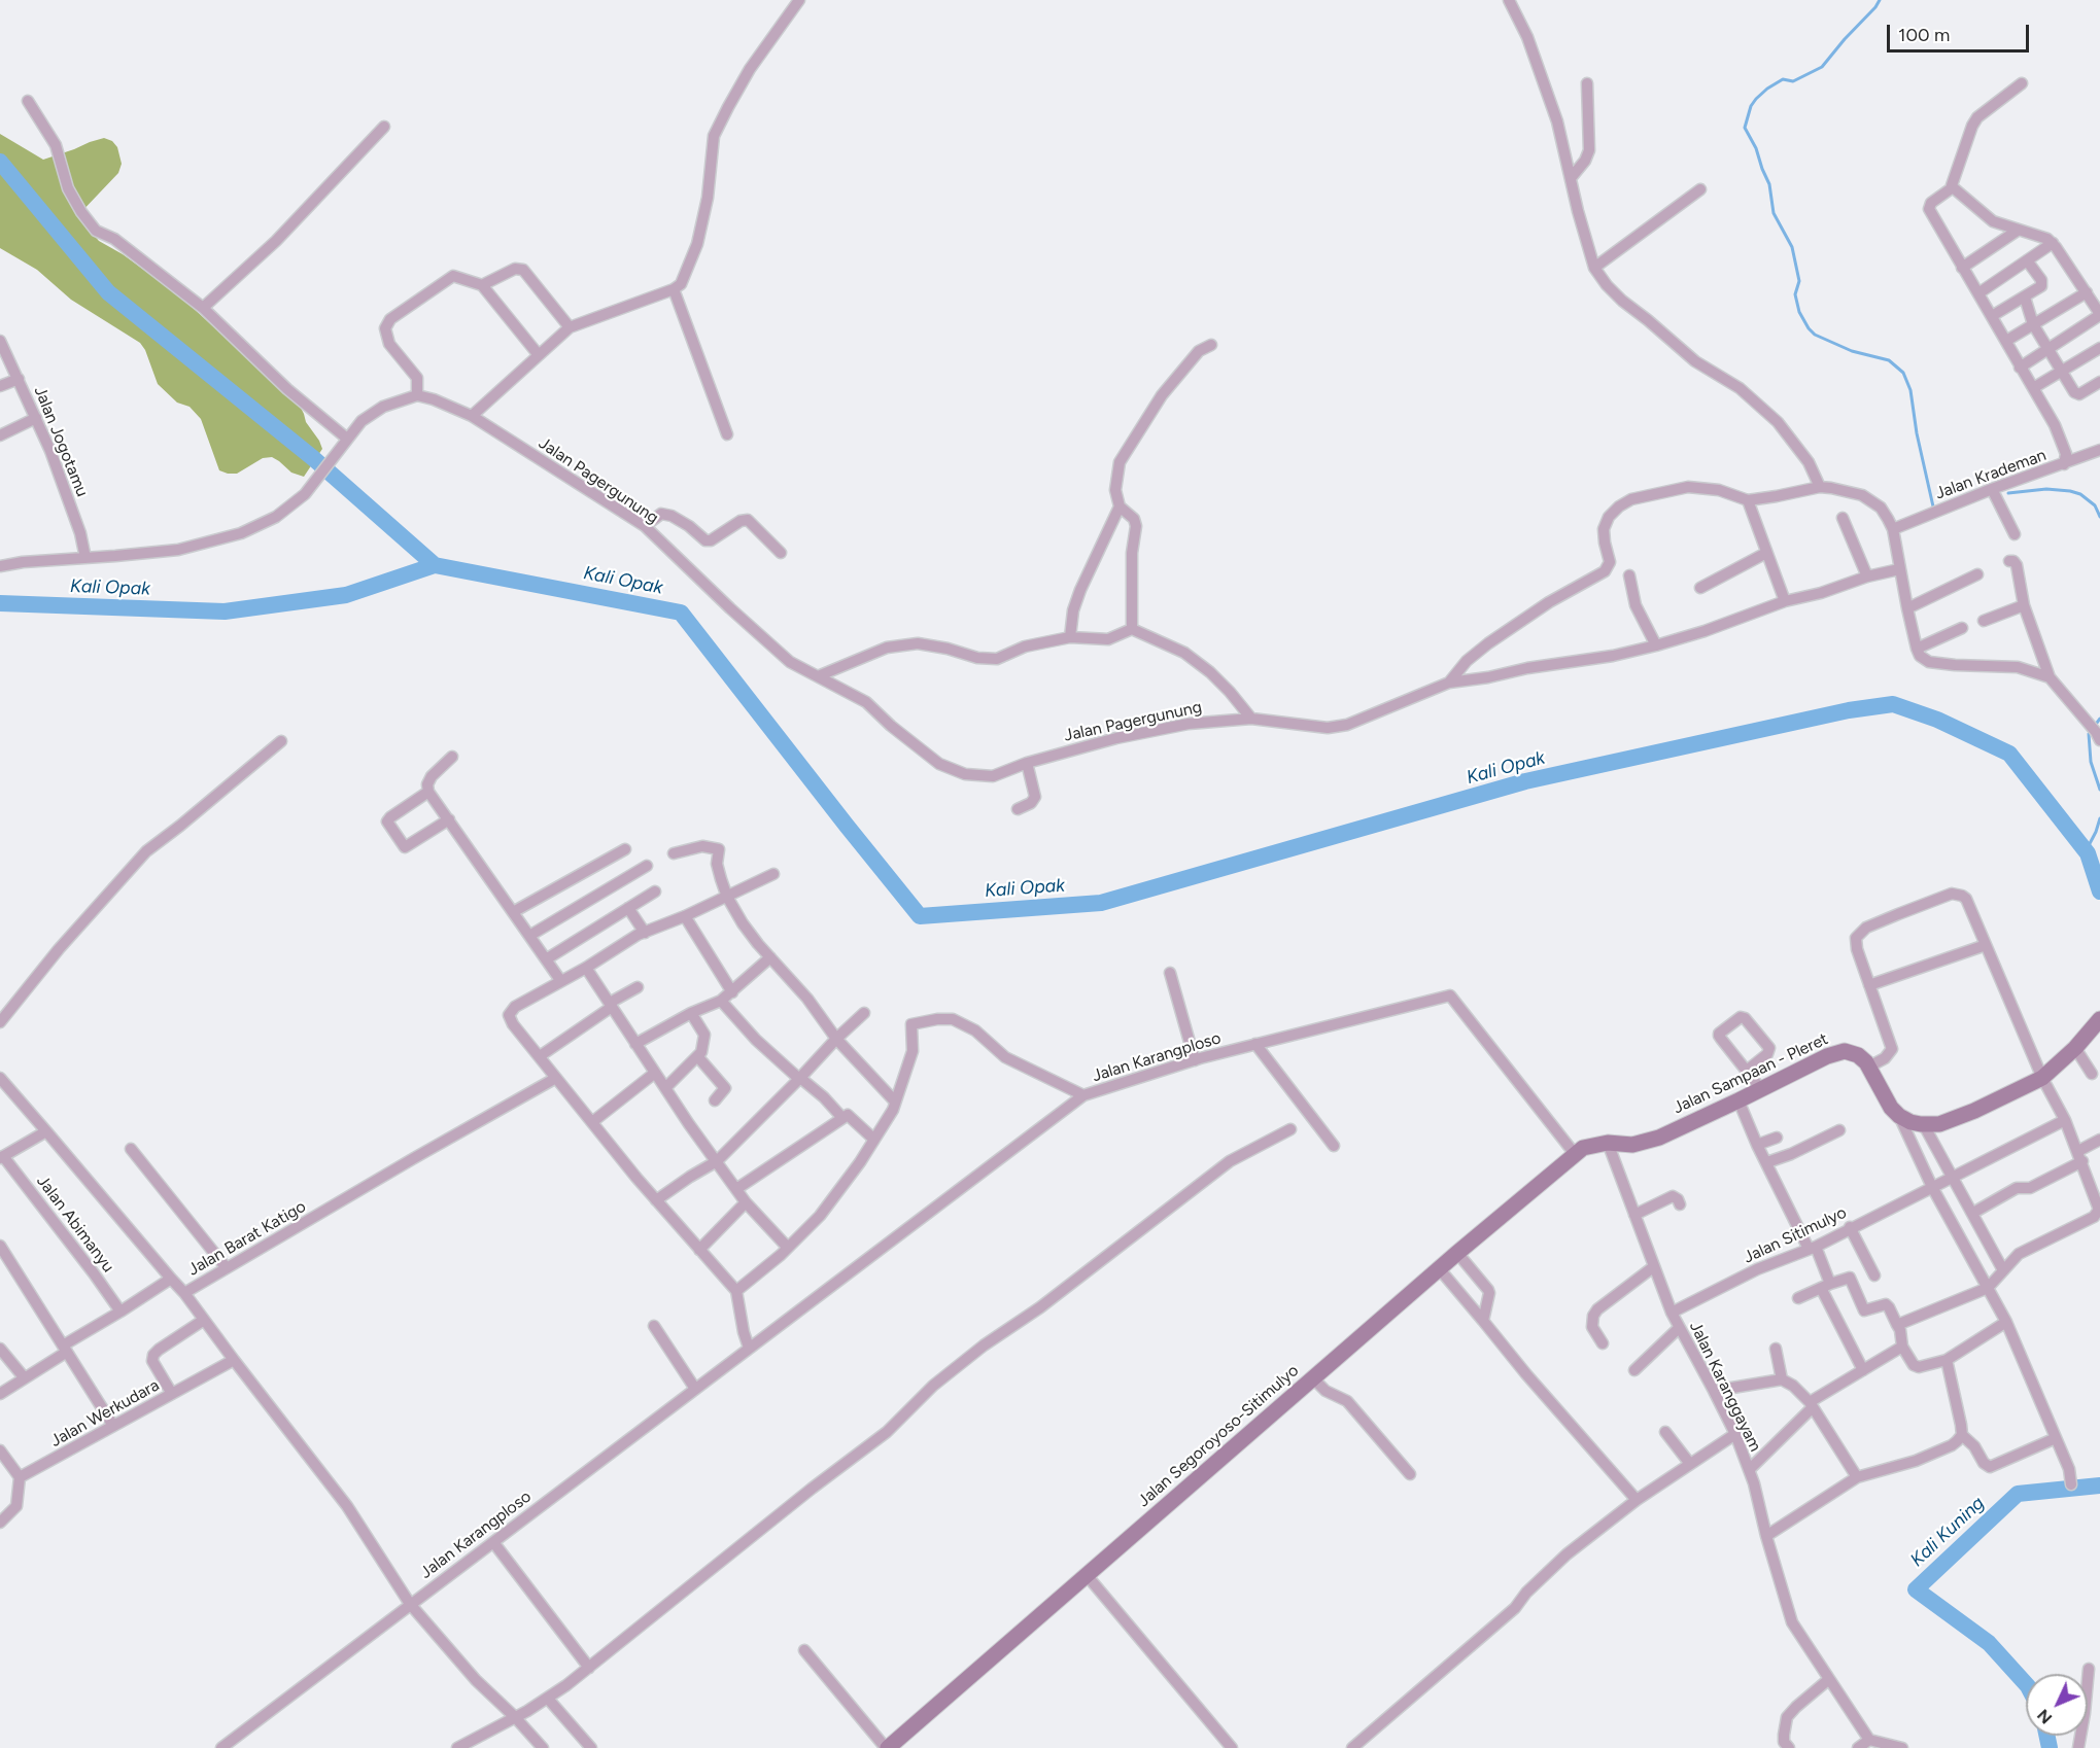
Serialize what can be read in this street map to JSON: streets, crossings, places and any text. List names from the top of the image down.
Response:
{
  "streets": {
    "main road": ["Jalan Sampaan - Pleret", "Jalan Segoroyoso-Sitimulyo"],
    "street": [
      "Jalan Jogotamu",
      "Jalan Krademan",
      "Jalan Pagergunung",
      "Jalan Karangploso",
      "Jalan Abimanyu",
      "Jalan Sitimulyo",
      "Jalan Barat Katigo",
      "Jalan Karanggayam",
      "Jalan Werkudara"
    ]
  },
  "crossings": [
    ["Jalan Krademan", "Jalan Pagergunung"],
    ["Jalan Karangploso", "Jalan Sampaan - Pleret"],
    ["Jalan Karangploso", "Jalan Segoroyoso-Sitimulyo"],
    ["Jalan Sampaan - Pleret", "Jalan Karanggayam"],
    ["Jalan Sampaan - Pleret", "Jalan Segoroyoso-Sitimulyo"],
    ["Jalan Sitimulyo", "Jalan Karanggayam"]
  ],
  "water": ["Kali Opak", "Kali Kuning"],
  "scale_bar": "100 m",
  "north": "bottom left"
}
